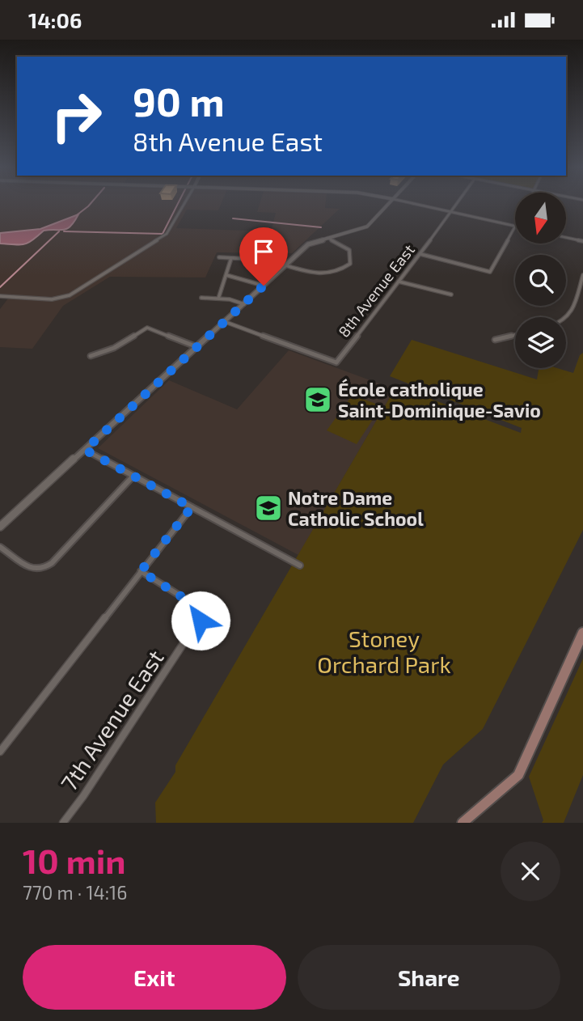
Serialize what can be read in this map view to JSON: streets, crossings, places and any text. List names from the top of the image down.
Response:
{
  "streets": {
    "street": ["8th Avenue East", "7th Avenue East"]
  },
  "parks": ["Stoney Orchard Park"],
  "places": {
    "school or university": ["École catholique Saint-Dominique-Savio", "Notre Dame Catholic School"]
  },
  "north": "bottom",
  "page": {
    "status": "14:06",
    "turn": ["90 m", "8th Avenue East"],
    "heading": ["10 min", "770 m · 14:16"],
    "buttons": ["Exit", "Share"]
  }
}
